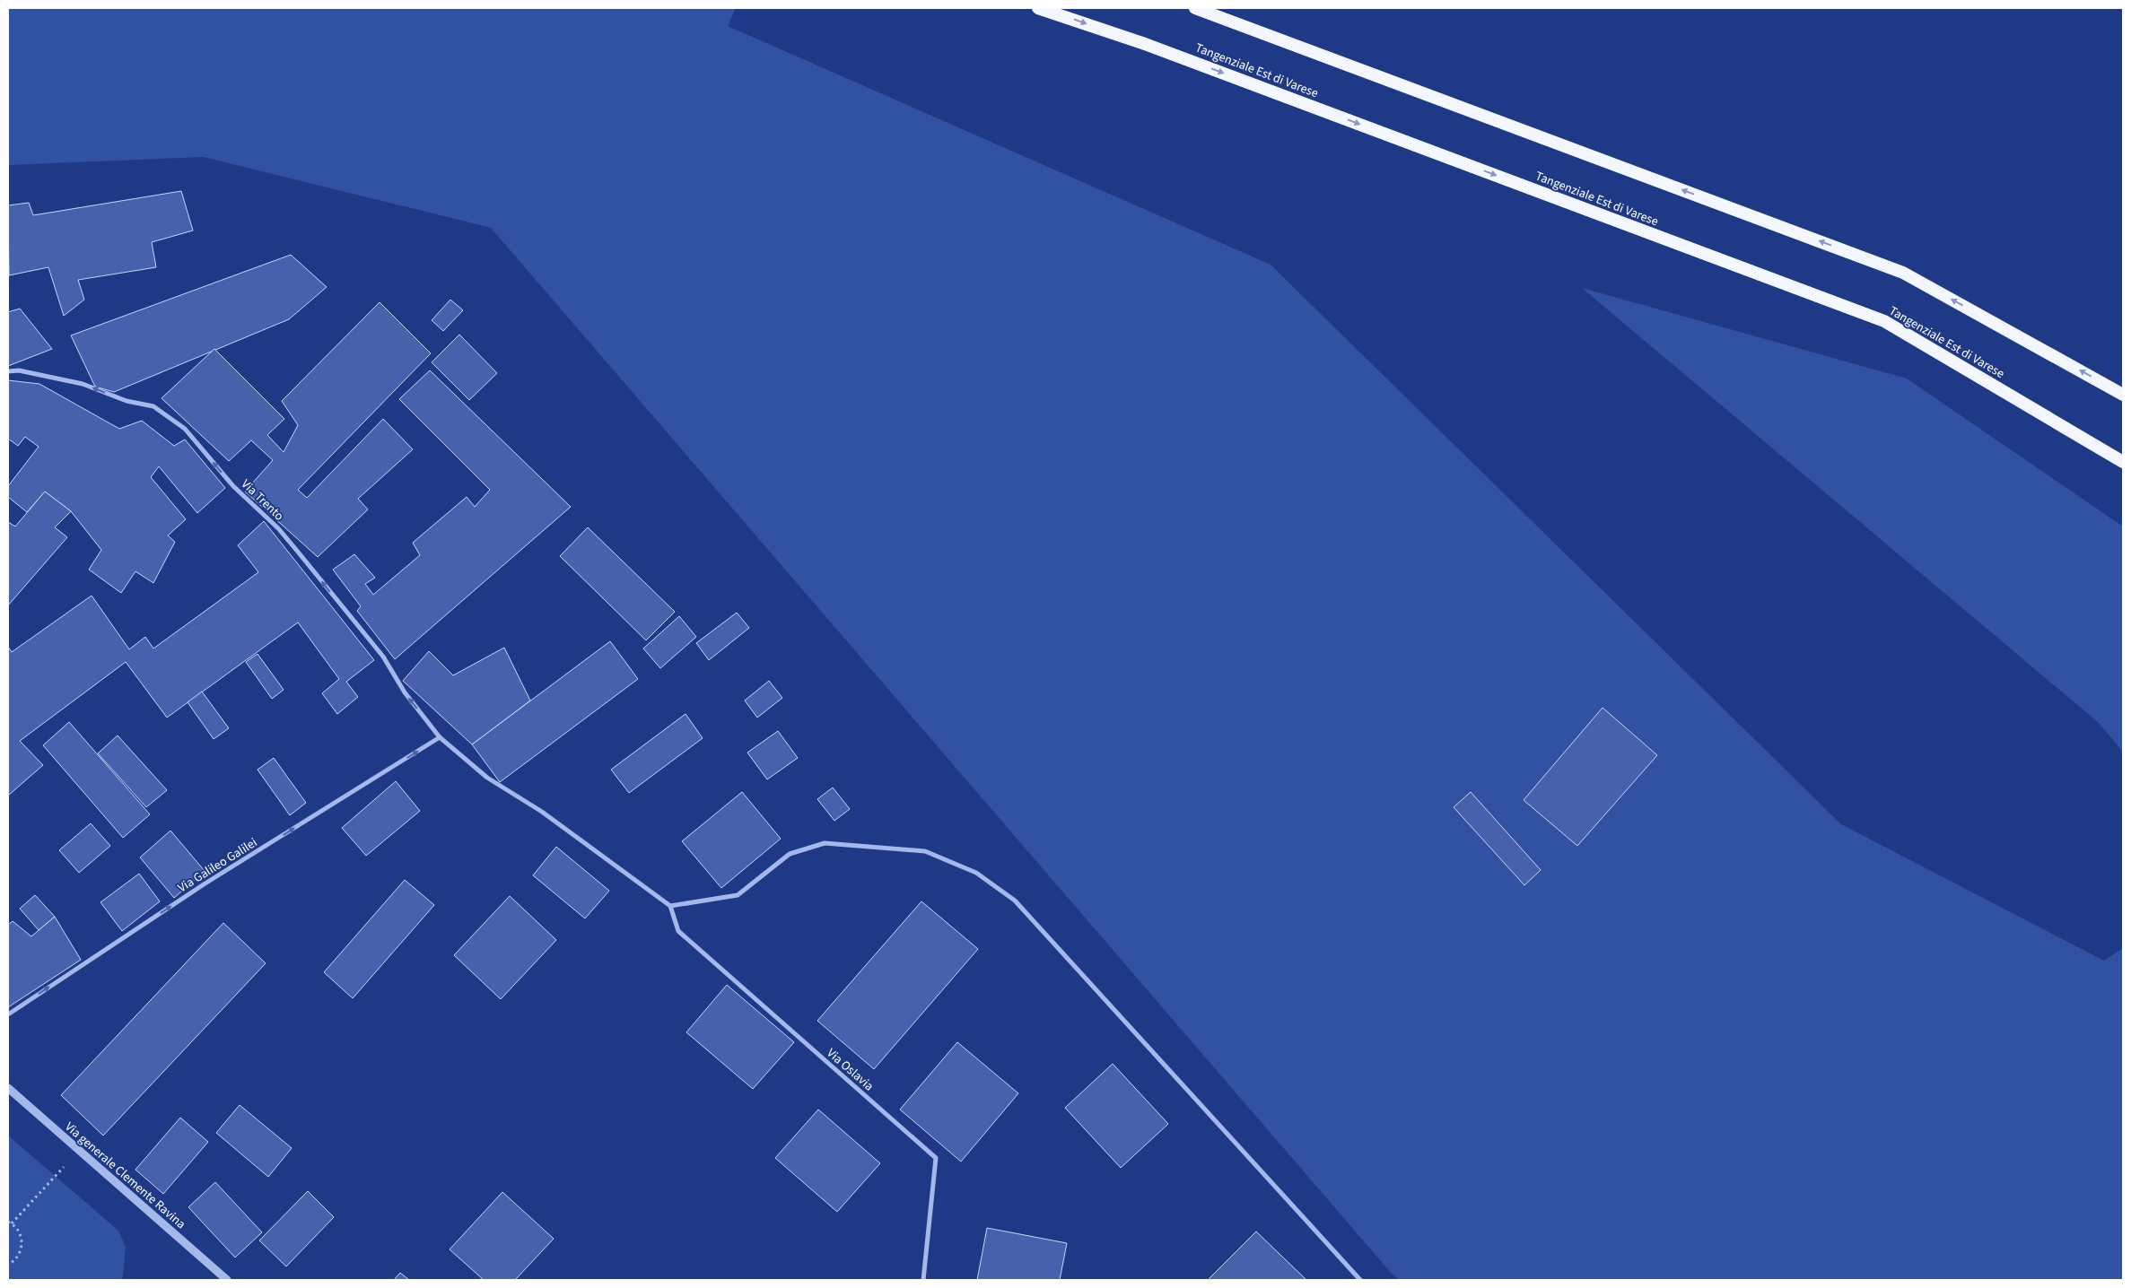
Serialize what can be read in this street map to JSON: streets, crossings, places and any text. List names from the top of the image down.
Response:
{
  "streets": {
    "highway": ["Tangenziale Est di Varese"],
    "street": [
      "Via Trento",
      "Via Galileo Galilei",
      "Via Oslavia",
      "Via generale Clemente Ravina"
    ]
  },
  "crossings": [
    ["Via Trento", "Via Galileo Galilei"],
    ["Via Trento", "Via Oslavia"]
  ],
  "one_way": ["Via Trento", "Via Galileo Galilei"]
}
